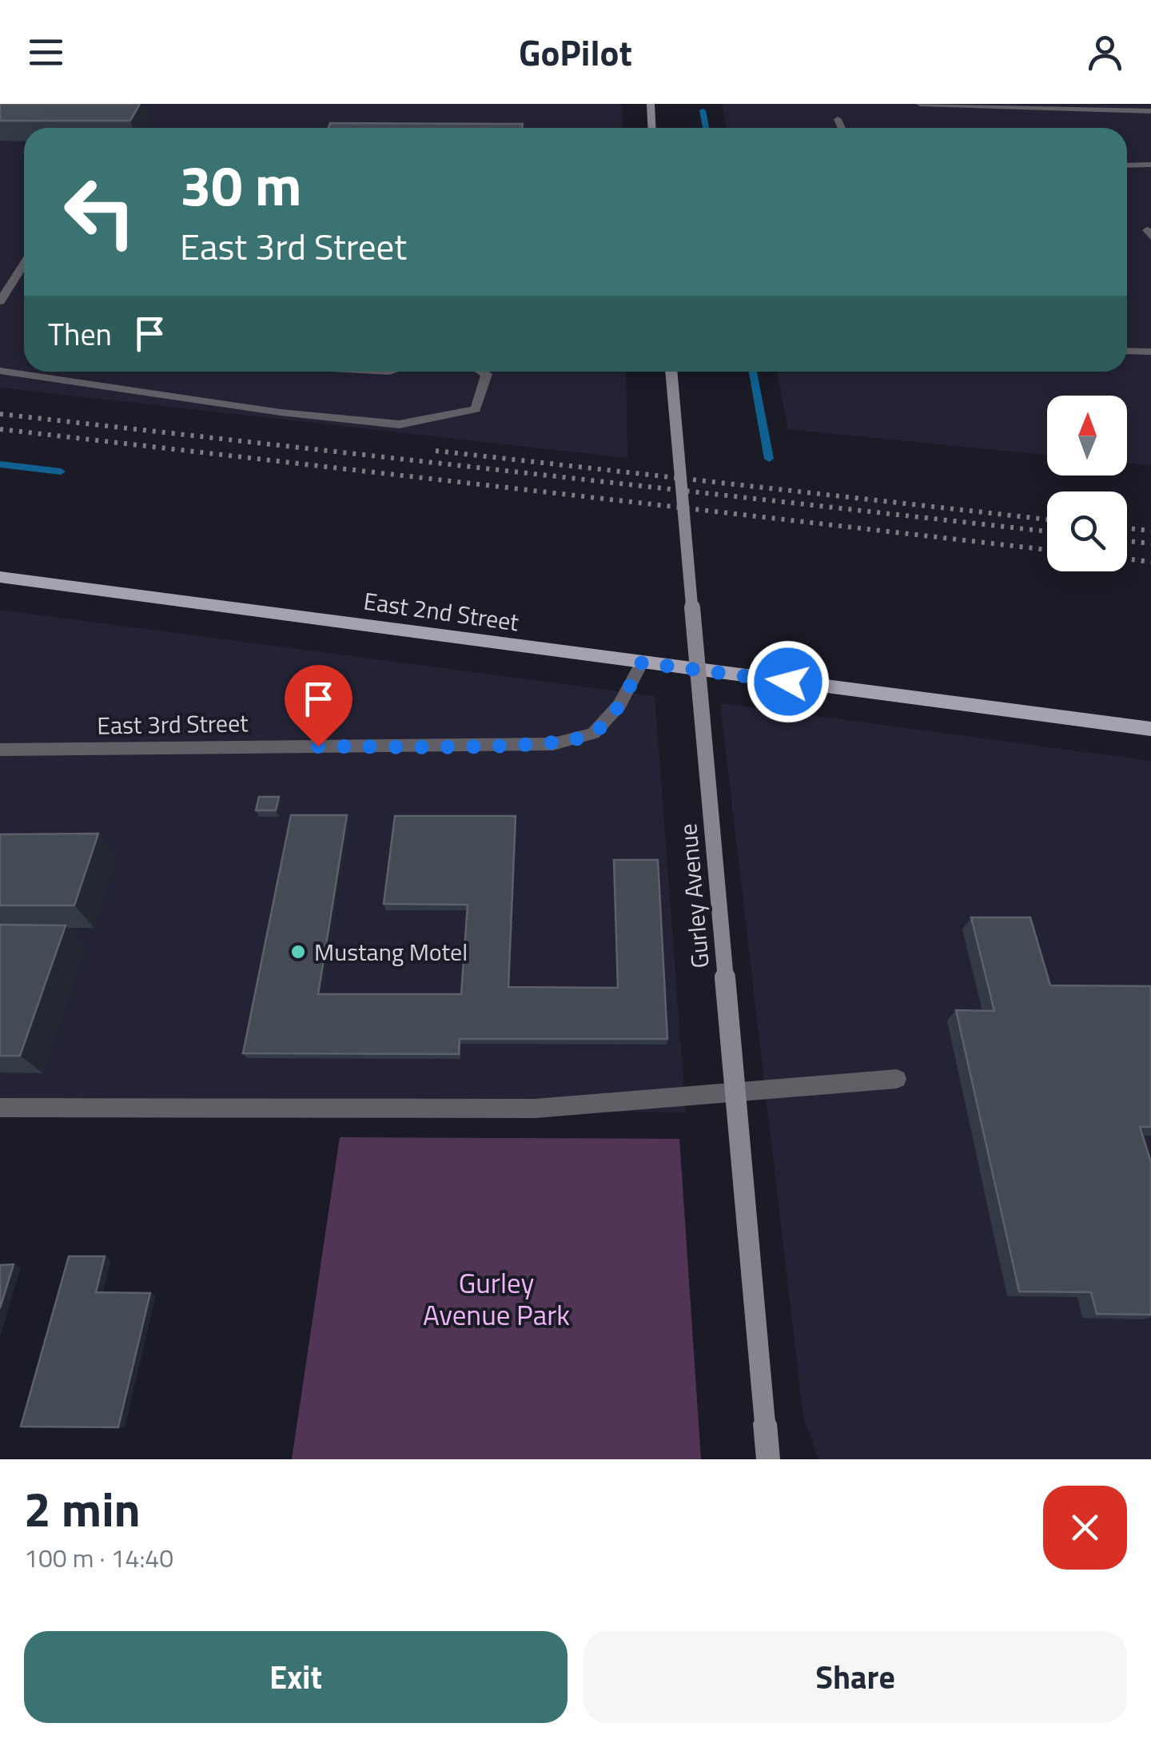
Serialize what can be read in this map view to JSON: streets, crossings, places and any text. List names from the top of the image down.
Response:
{
  "streets": {
    "main road": ["East 2nd Street"],
    "street": ["East 3rd Street", "Gurley Avenue"]
  },
  "crossings": [
    ["East 2nd Street", "East 3rd Street"]
  ],
  "parks": ["Gurley Avenue Park"],
  "places": ["Mustang Motel"],
  "north": "top",
  "page": {
    "header": "GoPilot",
    "turn": ["30 m", "East 3rd Street"],
    "then": "Then",
    "heading": ["2 min", "100 m · 14:40"],
    "buttons": ["Exit", "Share"]
  }
}
